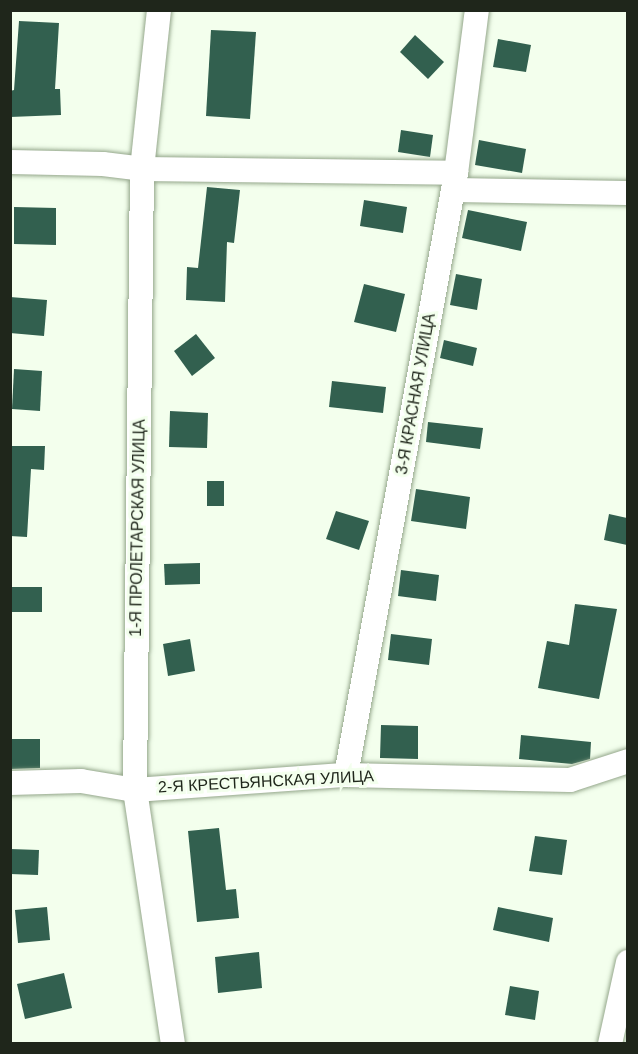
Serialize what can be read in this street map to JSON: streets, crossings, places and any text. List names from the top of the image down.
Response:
{
  "streets": {
    "street": ["3-Я КРАСНАЯ УЛИЦА", "1-Я ПРОЛЕТАРСКАЯ УЛИЦА", "2-Я КРЕСТЬЯНСКАЯ УЛИЦА"]
  },
  "crossings": [
    ["3-Я КРАСНАЯ УЛИЦА", "2-Я КРЕСТЬЯНСКАЯ УЛИЦА"],
    ["1-Я ПРОЛЕТАРСКАЯ УЛИЦА", "2-Я КРЕСТЬЯНСКАЯ УЛИЦА"]
  ]
}
